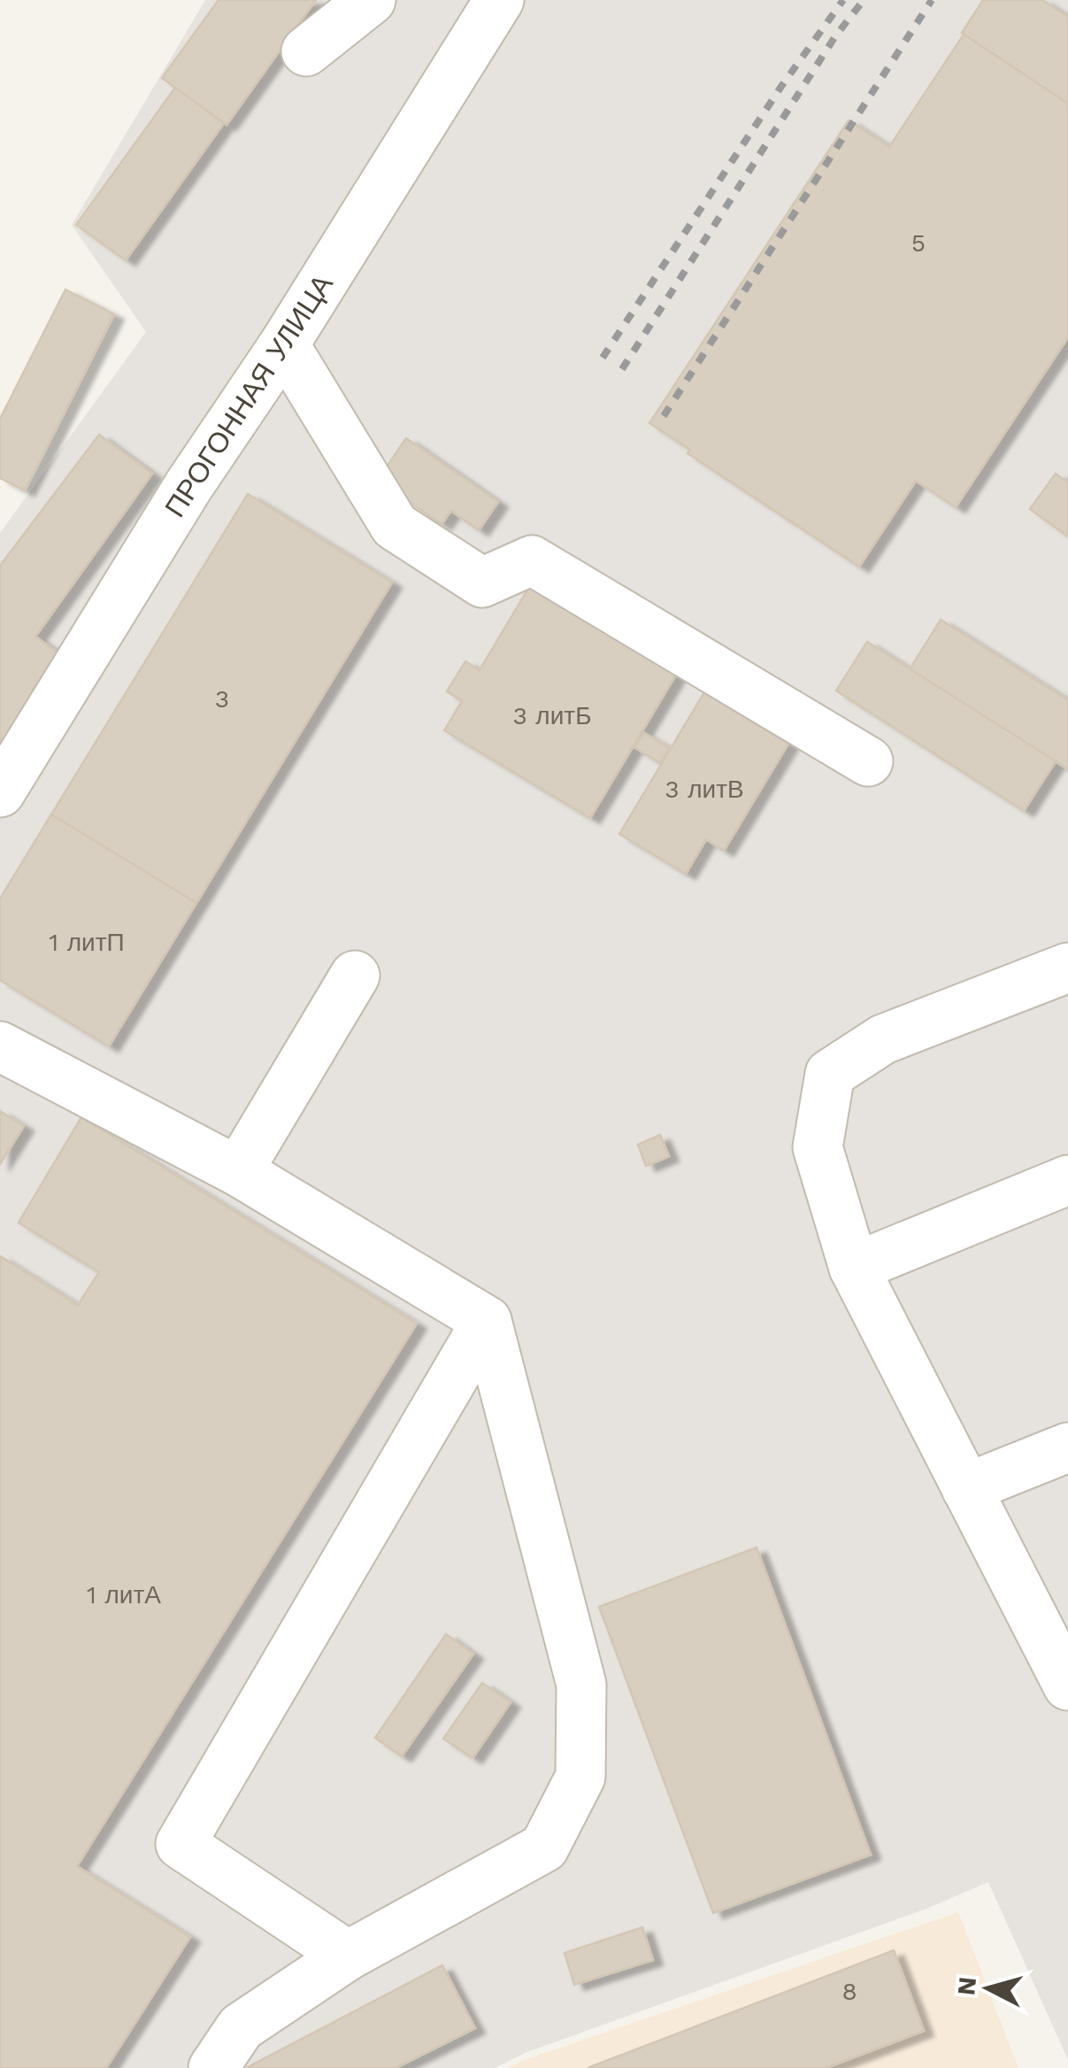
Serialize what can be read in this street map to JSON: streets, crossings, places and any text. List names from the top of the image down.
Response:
{
  "streets": {
    "street": ["ПРОГОННАЯ УЛИЦА"]
  },
  "house_numbers": [
    "5",
    "3",
    "3 литБ",
    "3 литВ",
    "1 литП",
    "1 литА",
    "8"
  ],
  "north": "left"
}
